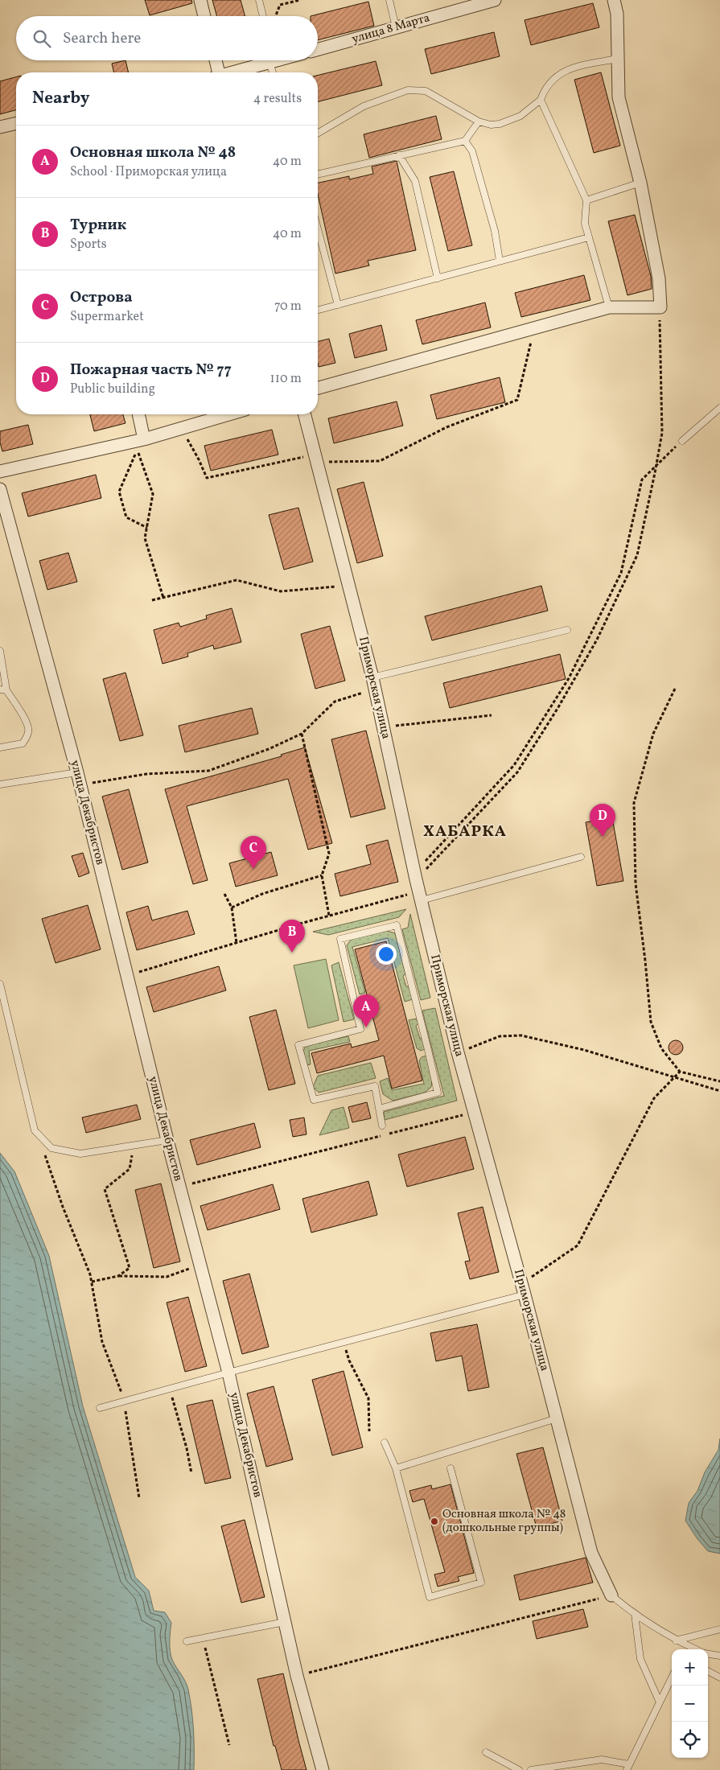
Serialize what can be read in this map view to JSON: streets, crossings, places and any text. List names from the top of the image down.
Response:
{
  "streets": {
    "street": ["улица 8 Марта", "Приморская улица", "улица Декабристов"]
  },
  "districts": ["ХАБАРКА"],
  "places": ["Основная школа № 48 (дошкольные группы)"],
  "page": {
    "search": "Search here",
    "heading": ["Nearby", "4 results"],
    "list": [
      {
        "mark": "A",
        "name": "Основная школа № 48",
        "note": "School · Приморская улица",
        "value": "40 m"
      },
      {
        "mark": "B",
        "name": "Турник",
        "note": "Sports",
        "value": "40 m"
      },
      {
        "mark": "C",
        "name": "Острова",
        "note": "Supermarket",
        "value": "70 m"
      },
      {
        "mark": "D",
        "name": "Пожарная часть № 77",
        "note": "Public building",
        "value": "110 m"
      }
    ],
    "pins": [
      "D",
      "C",
      "B",
      "A"
    ],
    "map_buttons": ["+", "−"]
  }
}
